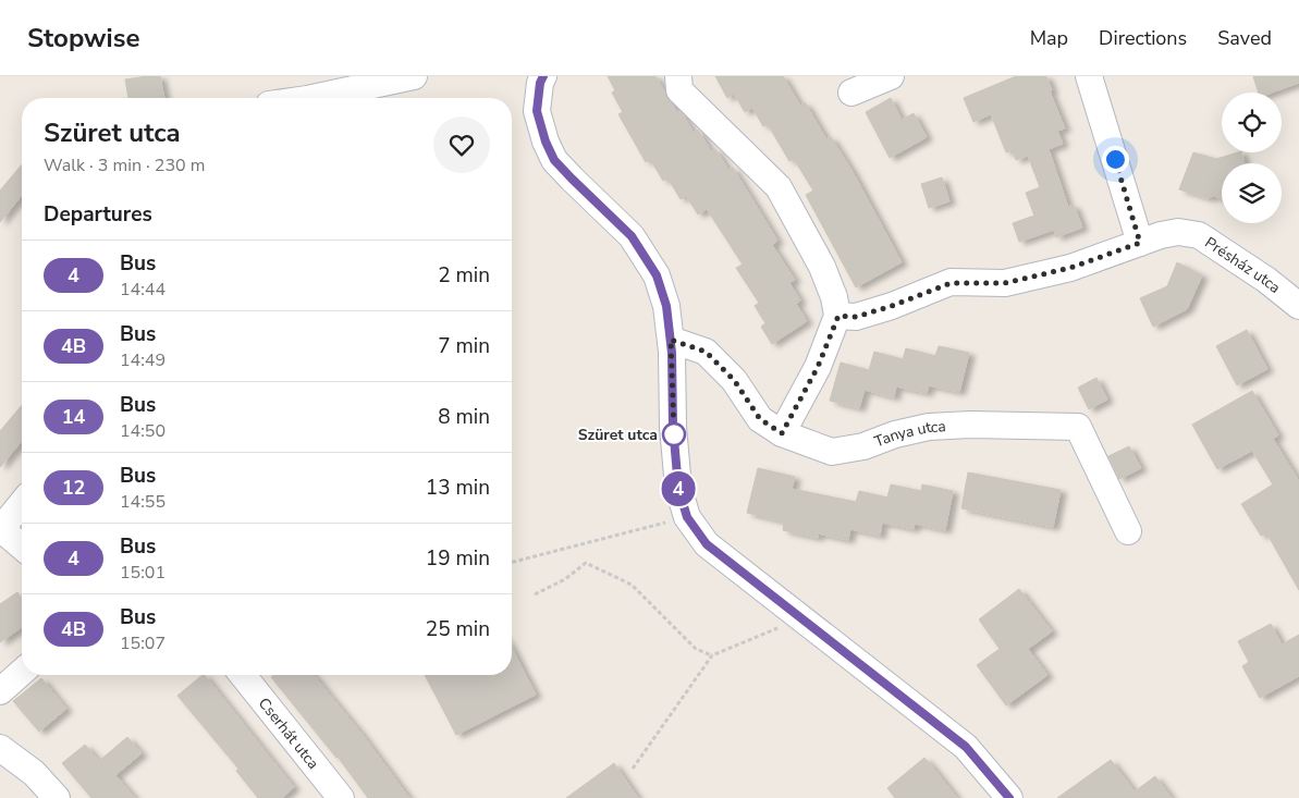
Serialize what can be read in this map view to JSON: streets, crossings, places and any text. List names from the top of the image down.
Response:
{
  "streets": {
    "street": ["Présház utca", "Tanya utca", "Cserhát utca"]
  },
  "places": ["Szüret utca"],
  "lines": ["bus line 4"],
  "page": {
    "header": "Stopwise",
    "nav": ["Map", "Directions", "Saved"],
    "on_map": "4",
    "heading": [
      ["Szüret utca", "Walk · 3 min · 230 m"],
      "Departures"
    ],
    "list": [
      {
        "mark": "4",
        "name": "Bus",
        "note": "14:44",
        "value": "2 min"
      },
      {
        "mark": "4B",
        "name": "Bus",
        "note": "14:49",
        "value": "7 min"
      },
      {
        "mark": "14",
        "name": "Bus",
        "note": "14:50",
        "value": "8 min"
      },
      {
        "mark": "12",
        "name": "Bus",
        "note": "14:55",
        "value": "13 min"
      },
      {
        "mark": "4",
        "name": "Bus",
        "note": "15:01",
        "value": "19 min"
      },
      {
        "mark": "4B",
        "name": "Bus",
        "note": "15:07",
        "value": "25 min"
      }
    ]
  }
}
